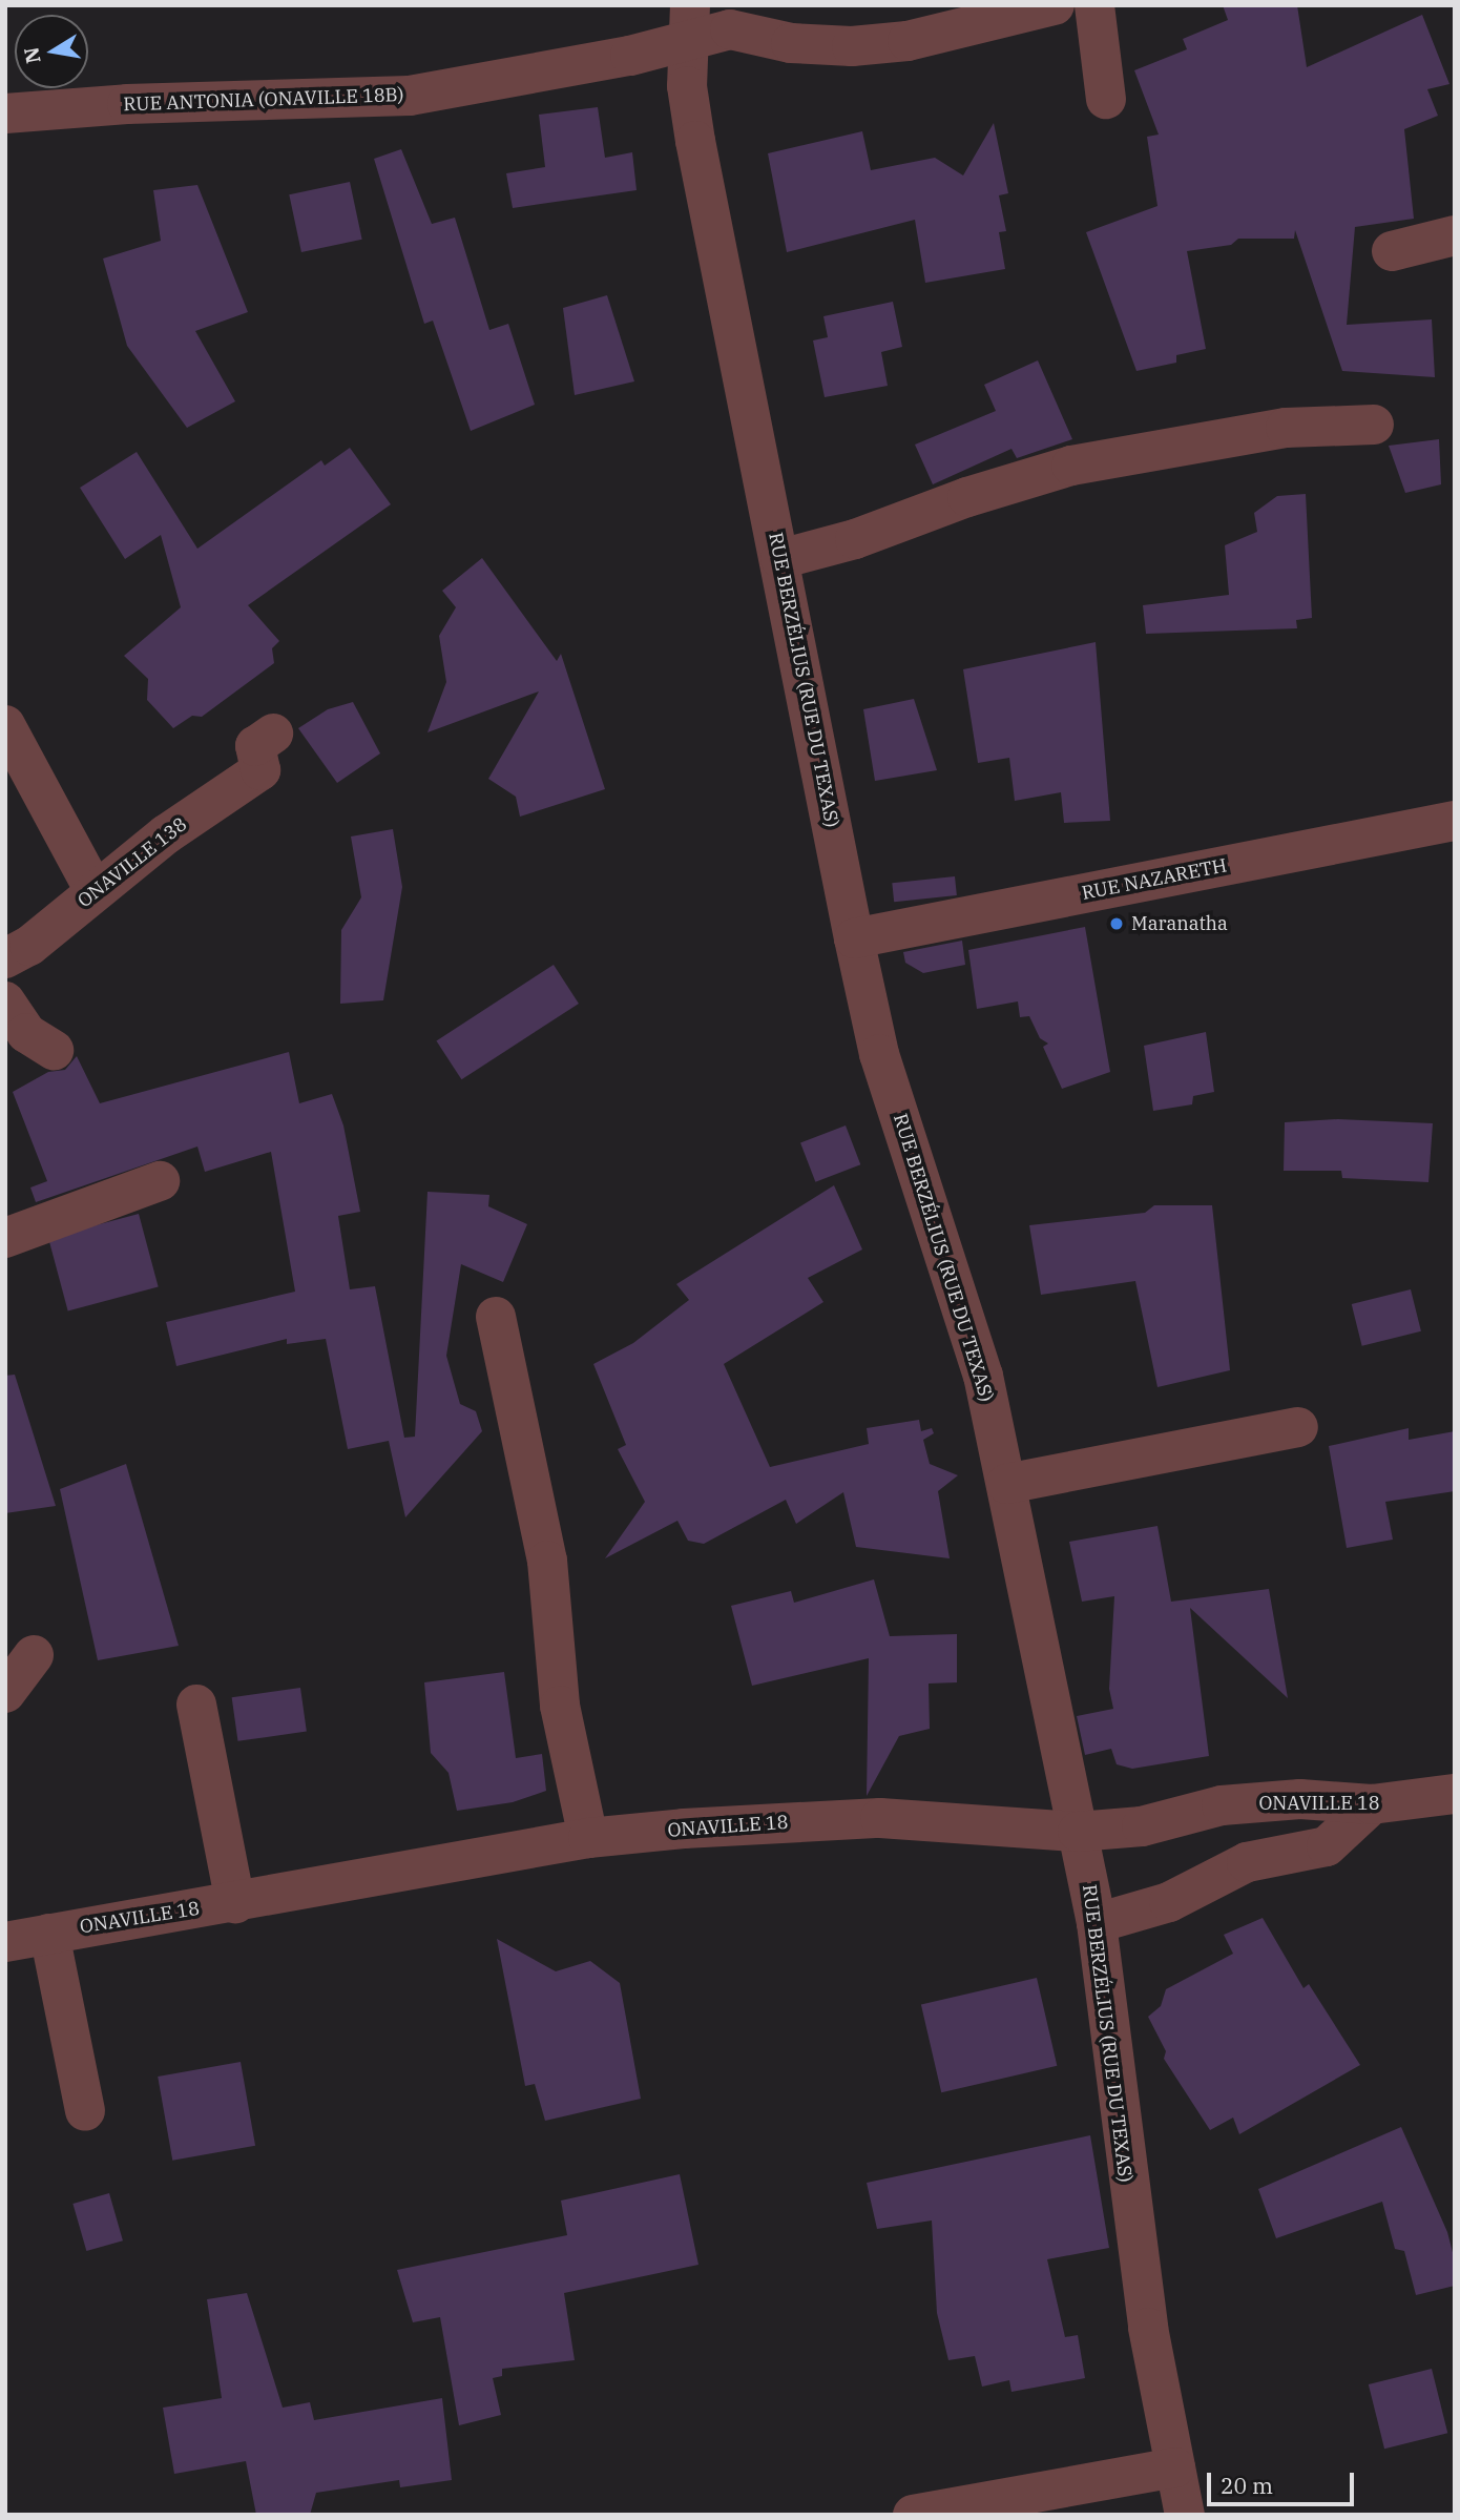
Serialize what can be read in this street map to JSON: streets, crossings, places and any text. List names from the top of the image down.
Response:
{
  "streets": {
    "street": [
      "RUE ANTONIA (ONAVILLE 18B)",
      "RUE BERZÉLIUS (RUE DU TEXAS)",
      "ONAVILLE 138",
      "RUE NAZARETH",
      "ONAVILLE 18"
    ]
  },
  "crossings": [
    ["RUE ANTONIA (ONAVILLE 18B)", "RUE BERZÉLIUS (RUE DU TEXAS)"],
    ["RUE BERZÉLIUS (RUE DU TEXAS)", "RUE NAZARETH"],
    ["RUE BERZÉLIUS (RUE DU TEXAS)", "ONAVILLE 18"]
  ],
  "places": ["Maranatha"],
  "scale_bar": "20 m",
  "north": "left"
}
